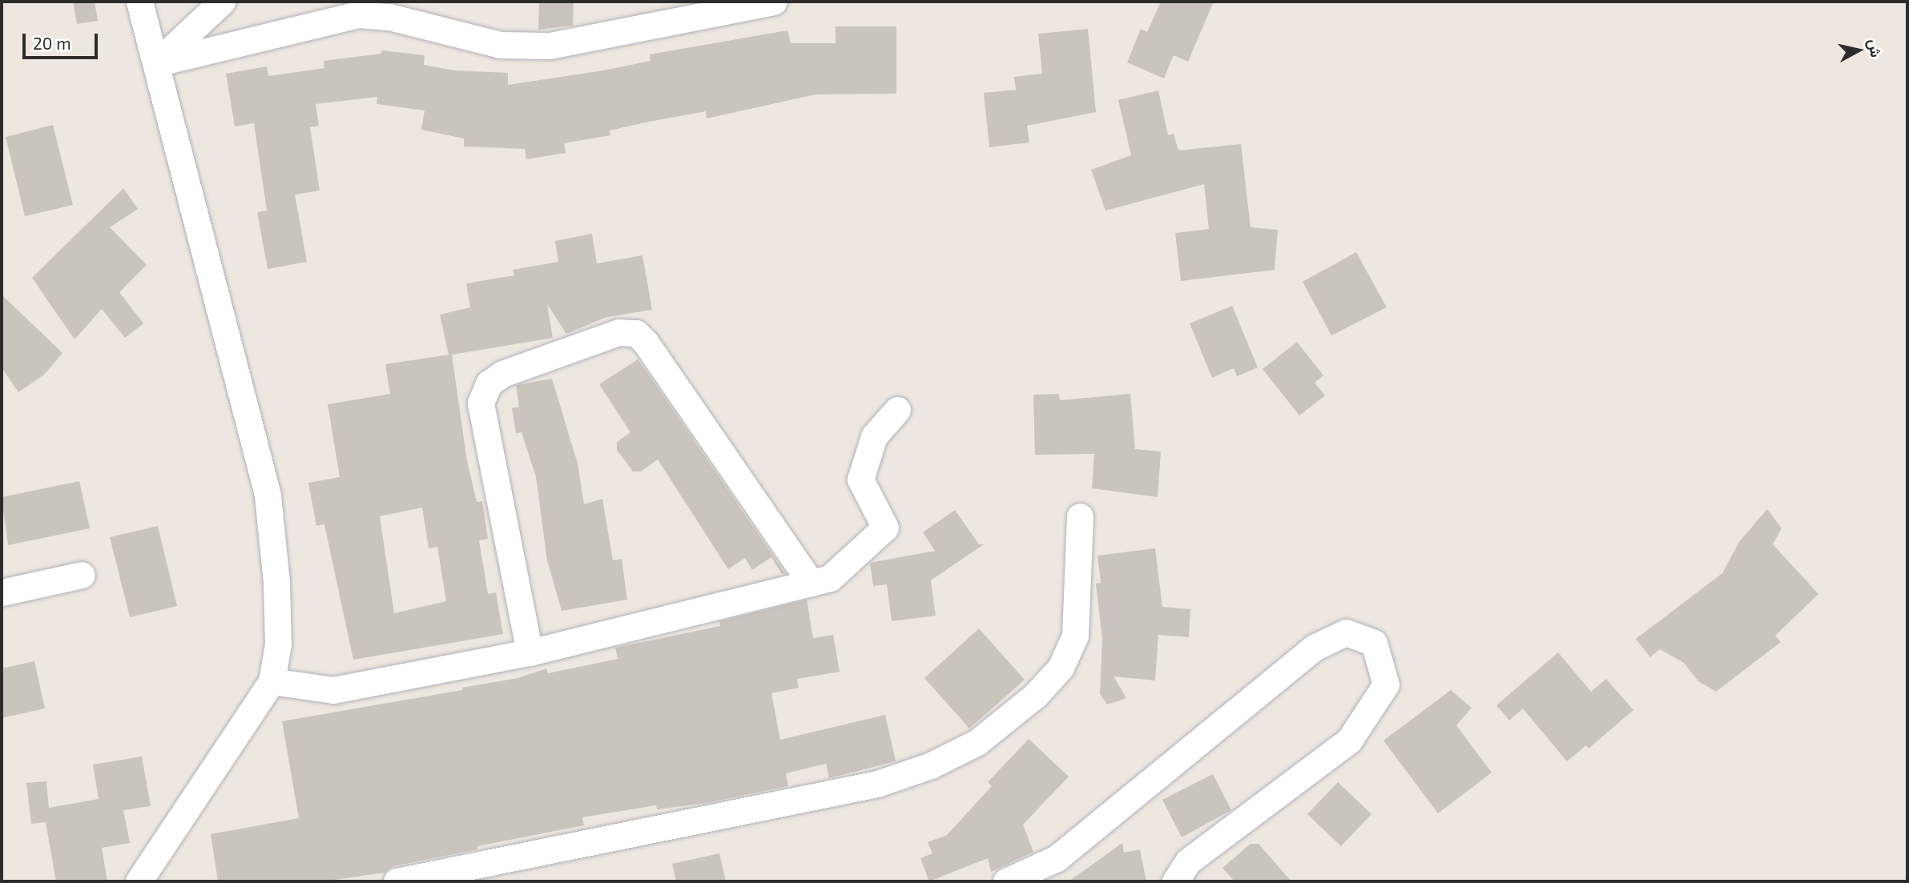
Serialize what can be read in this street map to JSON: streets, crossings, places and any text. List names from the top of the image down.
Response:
{
  "scale_bar": "20 m",
  "north": "right"
}
